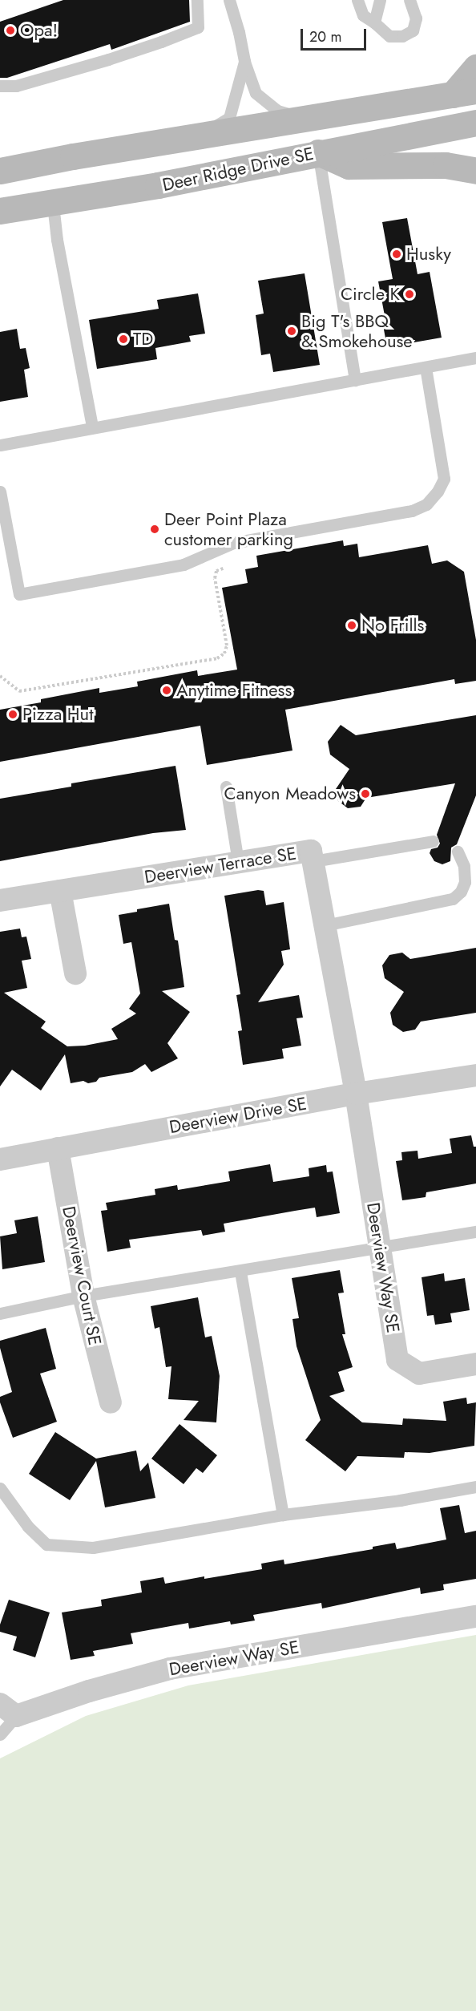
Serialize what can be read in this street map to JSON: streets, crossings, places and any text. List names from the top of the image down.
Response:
{
  "streets": {
    "street": [
      "Deer Ridge Drive SE",
      "Deerview Terrace SE",
      "Deerview Drive SE",
      "Deerview Way SE",
      "Deerview Court SE"
    ]
  },
  "crossings": [
    ["Deerview Terrace SE", "Deerview Drive SE"],
    ["Deerview Terrace SE", "Deerview Way SE"],
    ["Deerview Drive SE", "Deerview Way SE"],
    ["Deerview Drive SE", "Deerview Court SE"]
  ],
  "places": [
    "Opa!",
    "Husky",
    "Circle K",
    "Big T's BBQ & Smokehouse",
    "TD",
    "Deer Point Plaza customer parking",
    "No Frills",
    "Anytime Fitness",
    "Pizza Hut",
    "Canyon Meadows"
  ],
  "scale_bar": "20 m"
}
